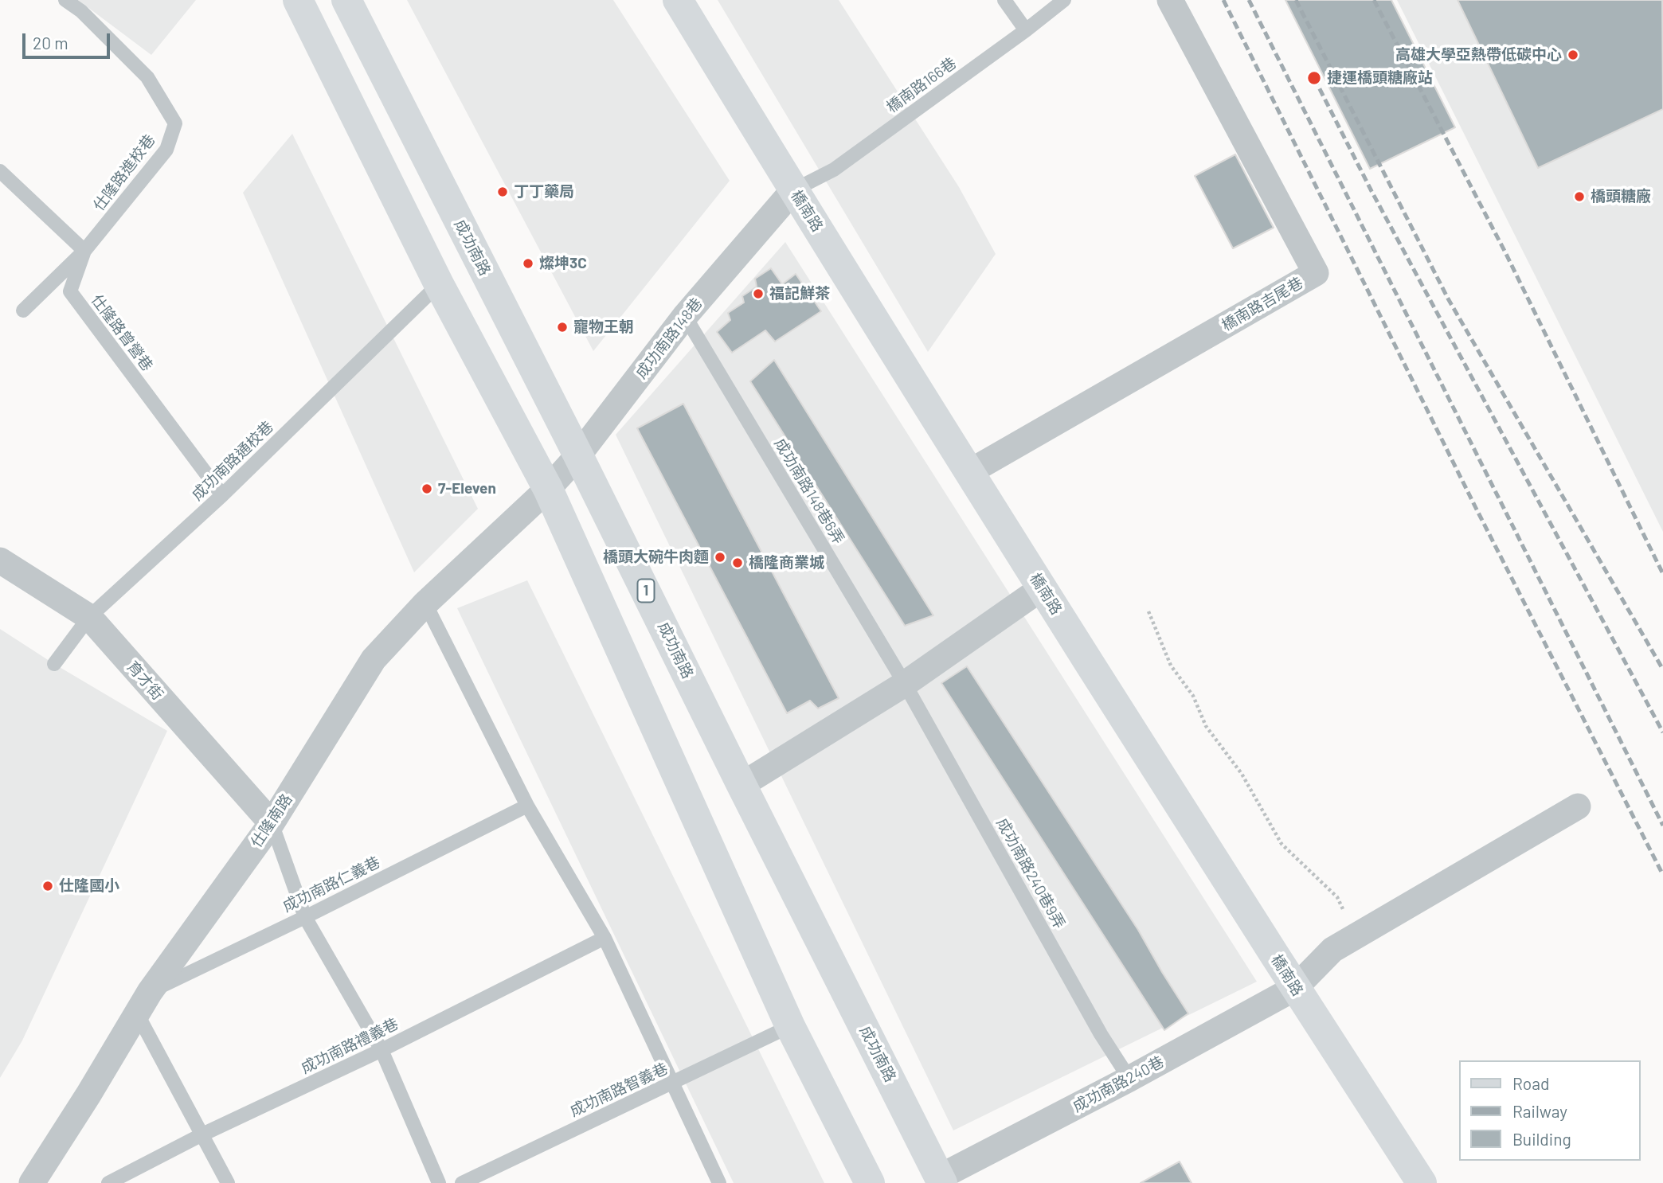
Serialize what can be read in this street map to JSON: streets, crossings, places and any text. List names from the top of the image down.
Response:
{
  "streets": {
    "main road": ["橋南路", "成功南路", "1"],
    "street": [
      "橋南路吉尾巷",
      "成功南路148巷",
      "育才街",
      "仕隆南路",
      "成功南路240巷"
    ],
    "lane": [
      "橋南路166巷",
      "仕隆路進校巷",
      "仕隆路曾營巷",
      "成功南路通校巷",
      "成功南路148巷6弄",
      "成功南路240巷9弄",
      "成功南路仁義巷",
      "成功南路禮義巷",
      "成功南路智義巷"
    ]
  },
  "crossings": [
    ["橋南路166巷", "橋南路"],
    ["橋南路166巷", "成功南路148巷"],
    ["仕隆路進校巷", "仕隆路曾營巷"],
    ["橋南路", "橋南路吉尾巷"],
    ["橋南路", "成功南路148巷"],
    ["橋南路", "成功南路240巷"],
    ["成功南路", "成功南路148巷"],
    ["成功南路", "成功南路240巷"],
    ["仕隆路曾營巷", "成功南路通校巷"],
    ["成功南路148巷", "成功南路148巷6弄"],
    ["成功南路148巷", "仕隆南路"],
    ["成功南路通校巷", "育才街"],
    ["成功南路148巷6弄", "成功南路240巷9弄"],
    ["育才街", "仕隆南路"],
    ["仕隆南路", "成功南路仁義巷"],
    ["成功南路240巷9弄", "成功南路240巷"]
  ],
  "places": [
    "高雄大學亞熱帶低碳中心",
    "捷運橋頭糖廠站",
    "丁丁藥局",
    "橋頭糖廠",
    "燦坤3C",
    "福記鮮茶",
    "寵物王朝",
    "7-Eleven",
    "橋頭大碗牛肉麵",
    "橋隆商業城",
    "仕隆國小"
  ],
  "legend": ["Road", "Railway", "Building"],
  "scale_bar": "20 m"
}
